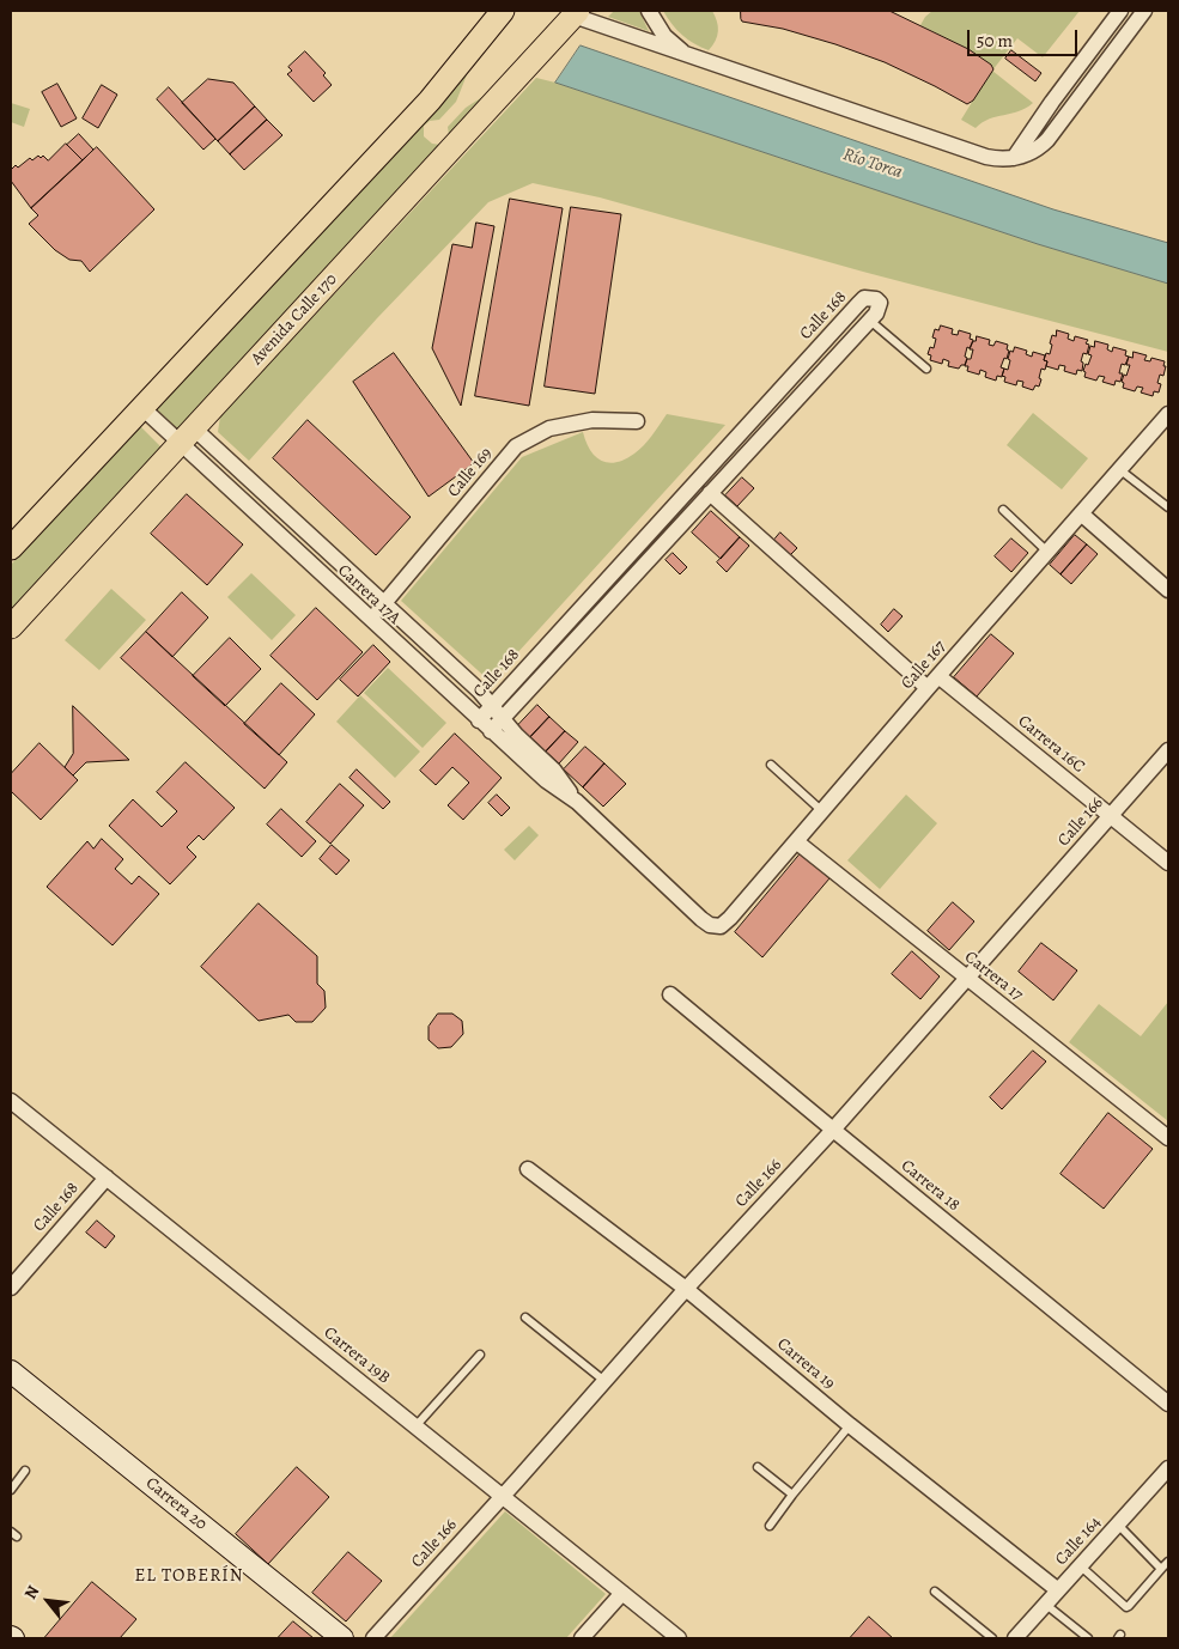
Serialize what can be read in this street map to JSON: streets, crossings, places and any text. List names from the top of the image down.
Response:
{
  "streets": {
    "main road": ["Avenida Calle 170", "Carrera 20"],
    "street": [
      "Calle 168",
      "Calle 169",
      "Carrera 17A",
      "Calle 167",
      "Carrera 16C",
      "Calle 166",
      "Carrera 17",
      "Carrera 18",
      "Carrera 19B",
      "Carrera 19",
      "Calle 164"
    ]
  },
  "crossings": [
    ["Calle 168", "Carrera 17A"],
    ["Calle 168", "Carrera 19B"],
    ["Avenida Calle 170", "Carrera 17A"],
    ["Calle 169", "Carrera 17A"],
    ["Carrera 17A", "Calle 167"],
    ["Calle 167", "Carrera 16C"],
    ["Calle 167", "Carrera 17"],
    ["Carrera 16C", "Calle 166"],
    ["Calle 166", "Carrera 17"],
    ["Calle 166", "Carrera 18"],
    ["Calle 166", "Carrera 19B"],
    ["Calle 166", "Carrera 19"],
    ["Carrera 19", "Calle 164"]
  ],
  "districts": ["EL TOBERÍN"],
  "water": ["Río Torca"],
  "scale_bar": "50 m",
  "north": "top left"
}
